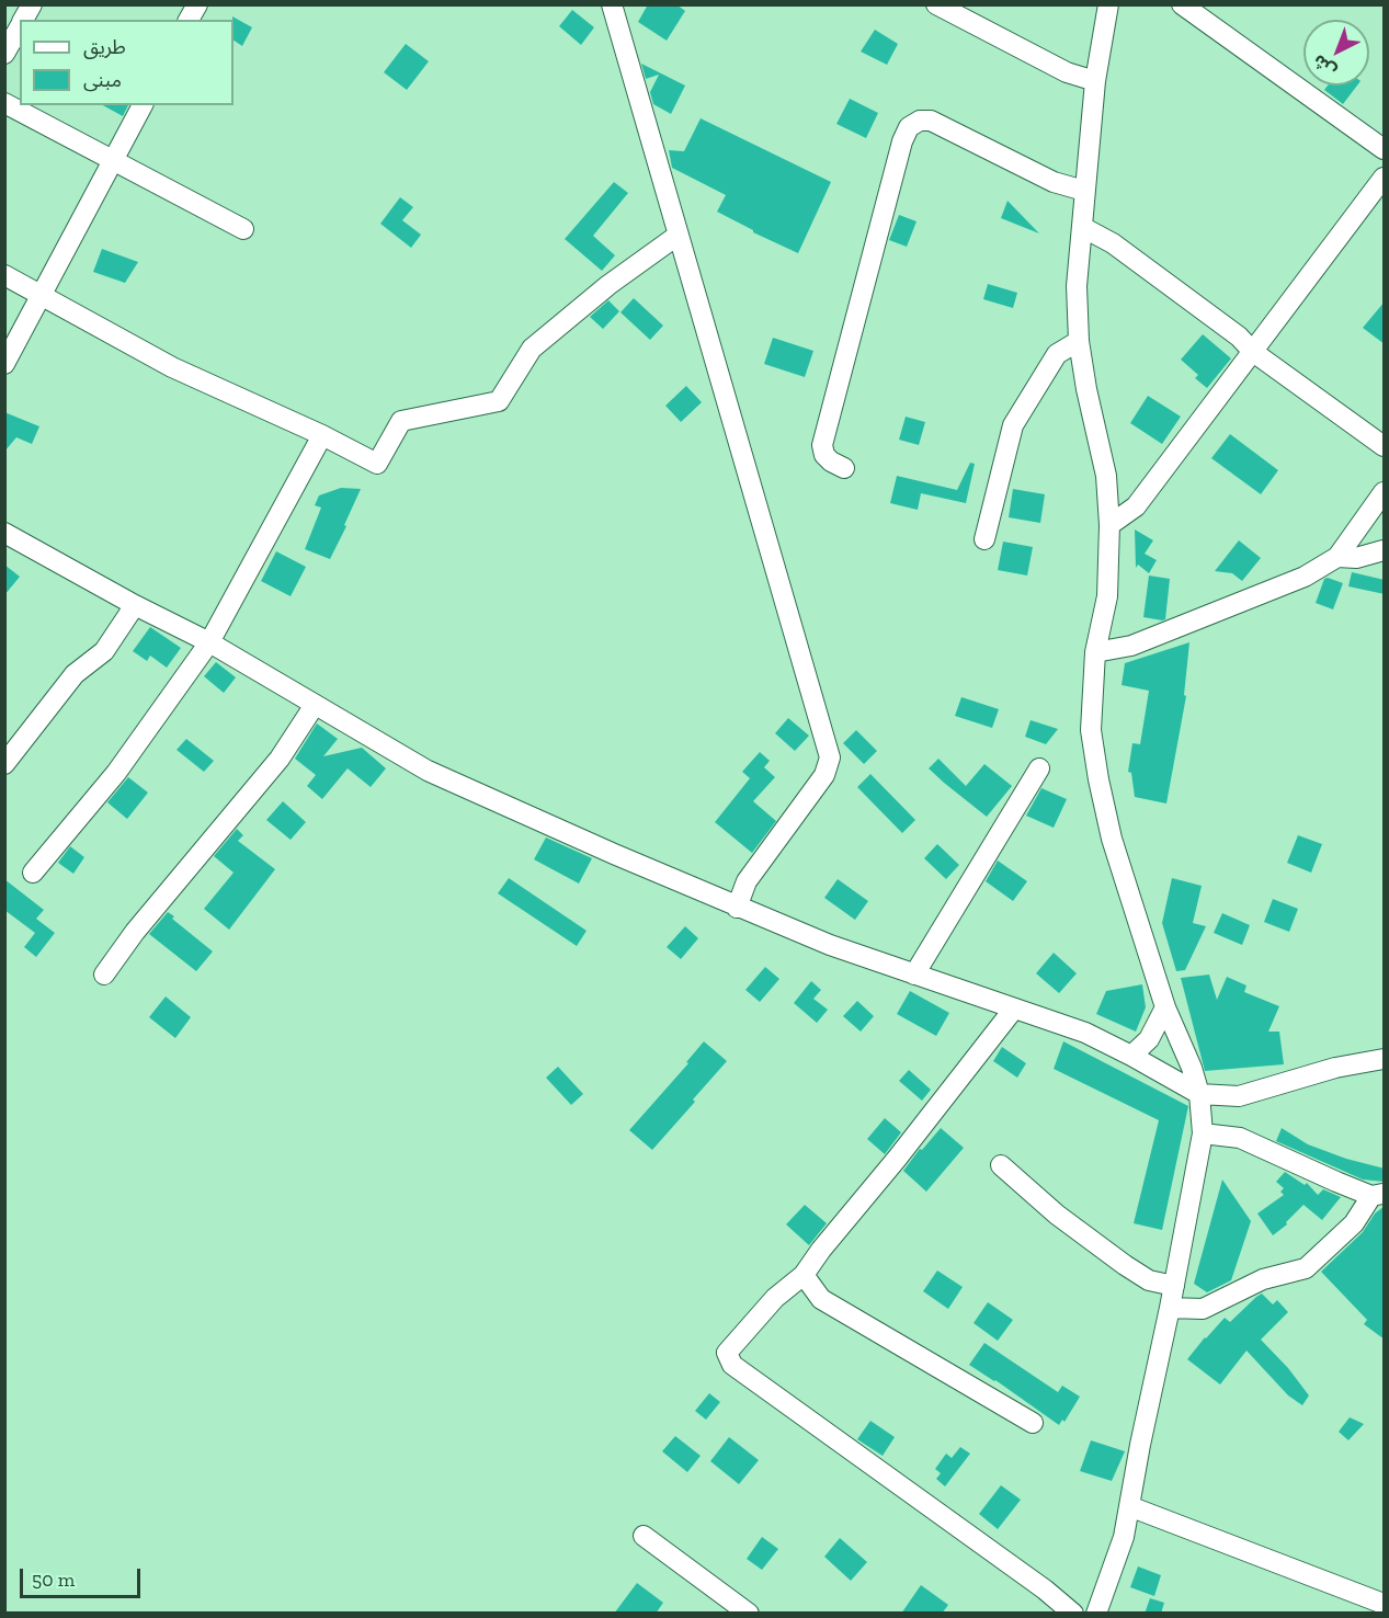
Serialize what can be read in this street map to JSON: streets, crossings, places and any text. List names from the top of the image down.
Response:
{
  "legend": ["طريق", "مبنى"],
  "scale_bar": "50 m",
  "north": "bottom left"
}
